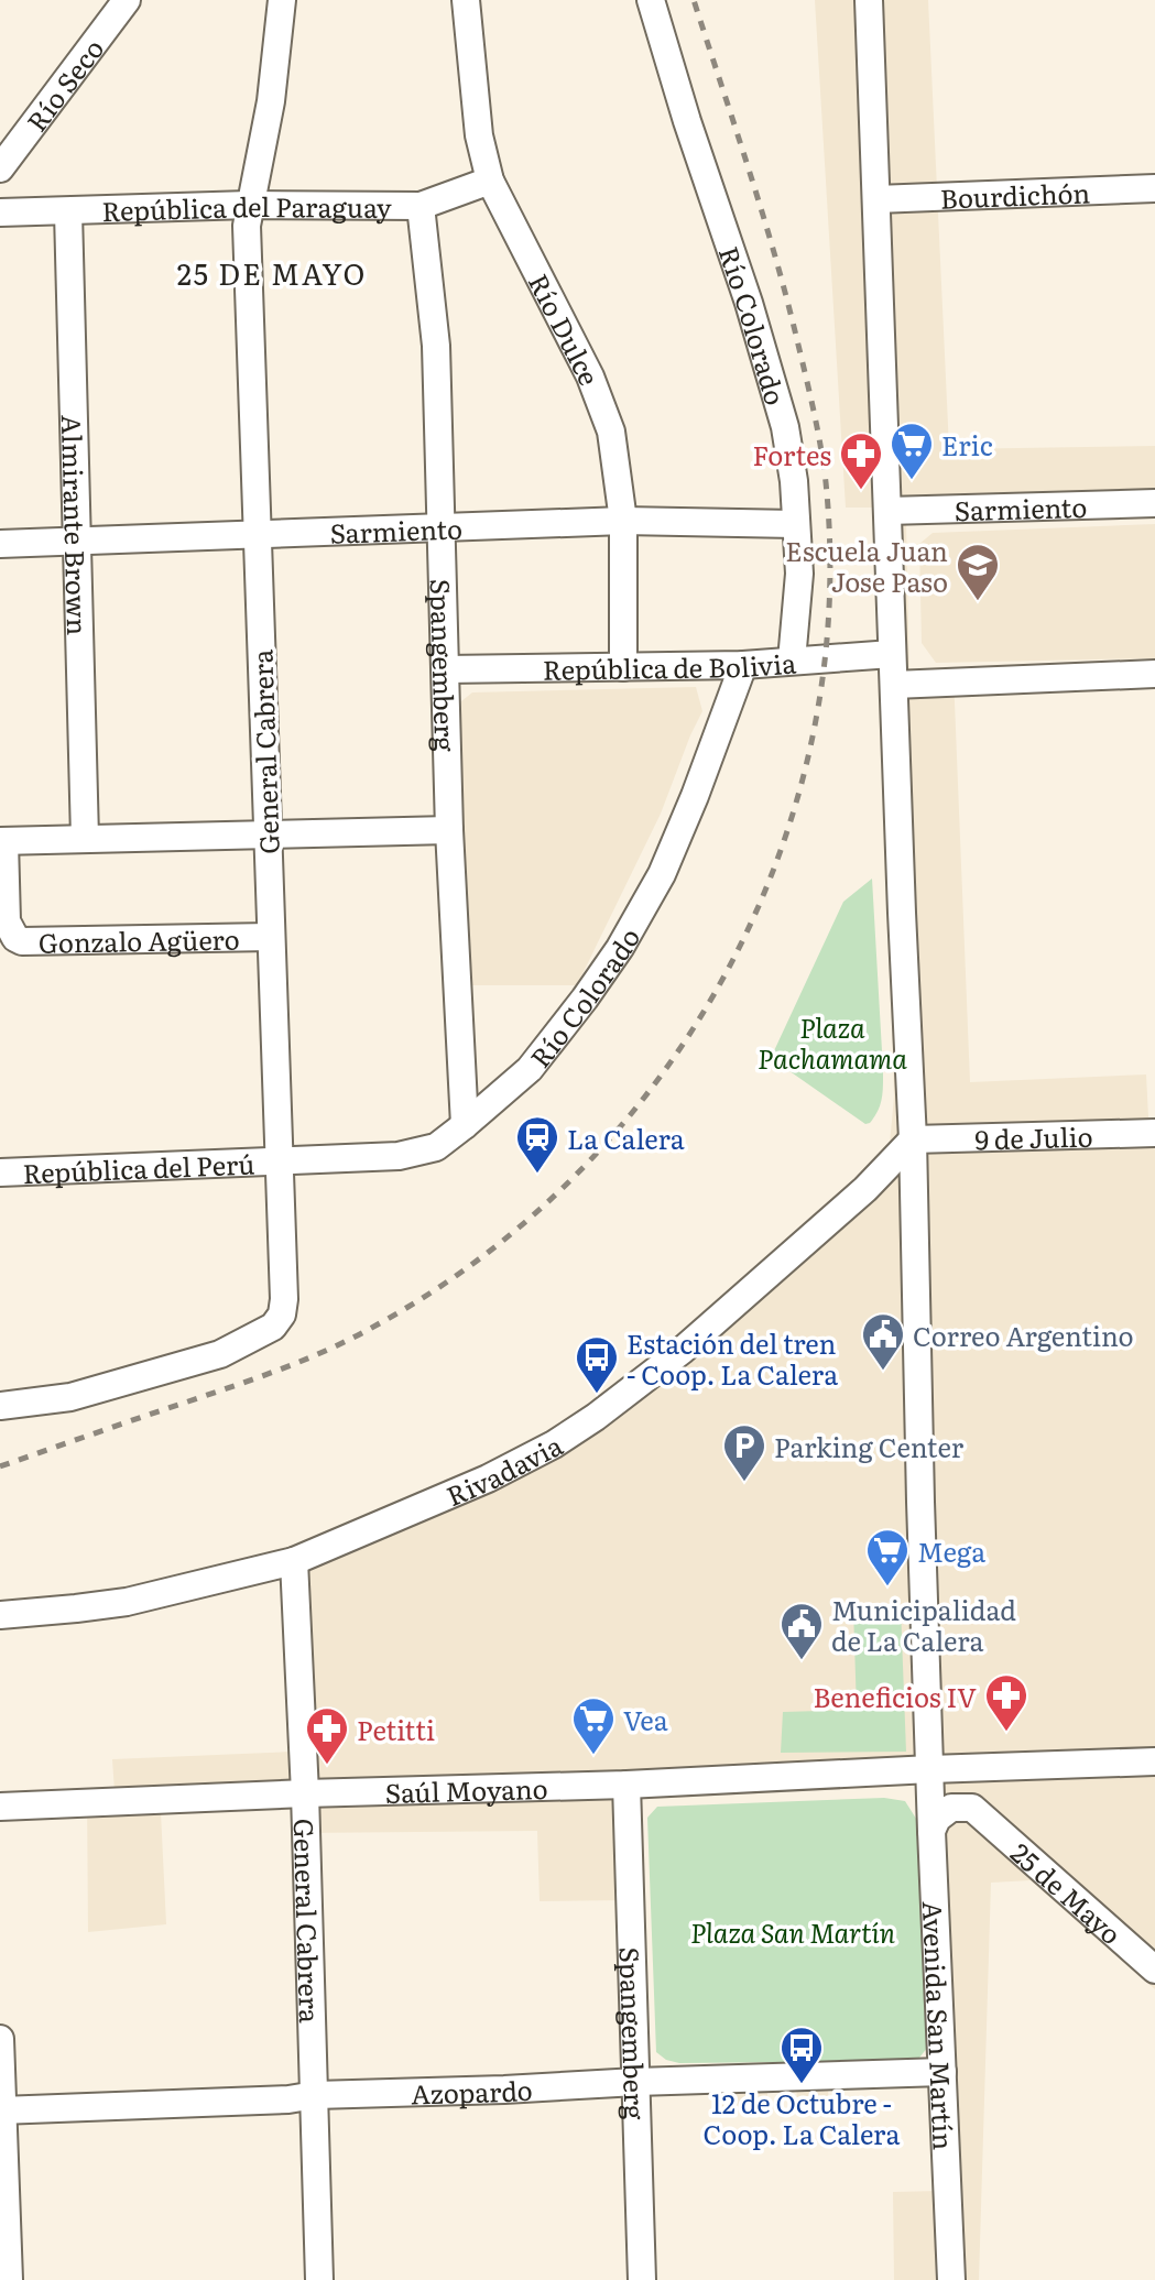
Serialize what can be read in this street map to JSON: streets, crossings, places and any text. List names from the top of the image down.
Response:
{
  "streets": {
    "street": [
      "Río Seco",
      "Bourdichón",
      "República del Paraguay",
      "Río Colorado",
      "Río Dulce",
      "Sarmiento",
      "Almirante Brown",
      "República de Bolivia",
      "Spangemberg",
      "General Cabrera",
      "Gonzalo Agüero",
      "9 de Julio",
      "República del Perú",
      "Rivadavia",
      "Saúl Moyano",
      "25 de Mayo",
      "Avenida San Martín",
      "Azopardo"
    ]
  },
  "crossings": [
    ["Bourdichón", "Avenida San Martín"],
    ["República del Paraguay", "Río Dulce"],
    ["República del Paraguay", "Almirante Brown"],
    ["República del Paraguay", "Spangemberg"],
    ["República del Paraguay", "General Cabrera"],
    ["Río Colorado", "Sarmiento"],
    ["Río Colorado", "República de Bolivia"],
    ["Río Colorado", "Spangemberg"],
    ["Río Colorado", "General Cabrera"],
    ["Río Colorado", "República del Perú"],
    ["Río Dulce", "Sarmiento"],
    ["Río Dulce", "República de Bolivia"],
    ["Sarmiento", "Almirante Brown"],
    ["Sarmiento", "Spangemberg"],
    ["Sarmiento", "General Cabrera"],
    ["Sarmiento", "Avenida San Martín"],
    ["República de Bolivia", "Spangemberg"],
    ["República de Bolivia", "Avenida San Martín"],
    ["Spangemberg", "Saúl Moyano"],
    ["Spangemberg", "Azopardo"],
    ["General Cabrera", "Gonzalo Agüero"],
    ["General Cabrera", "República del Perú"],
    ["General Cabrera", "Rivadavia"],
    ["General Cabrera", "Saúl Moyano"],
    ["General Cabrera", "Azopardo"],
    ["9 de Julio", "Rivadavia"],
    ["9 de Julio", "Avenida San Martín"],
    ["Rivadavia", "Avenida San Martín"],
    ["Saúl Moyano", "Avenida San Martín"],
    ["Avenida San Martín", "Azopardo"]
  ],
  "districts": ["25 DE MAYO"],
  "parks": ["Plaza Pachamama", "Plaza San Martín"],
  "places": {
    "supermarket": ["Eric", "Mega", "Vea"],
    "pharmacy": ["Fortes", "Beneficios IV", "Petitti"],
    "school or university": ["Escuela Juan Jose Paso"],
    "station": ["La Calera"],
    "public building": ["Correo Argentino", "Municipalidad de La Calera"],
    "bus stop": ["Estación del tren - Coop. La Calera", "12 de Octubre - Coop. La Calera"],
    "parking": ["Parking Center"]
  }
}
